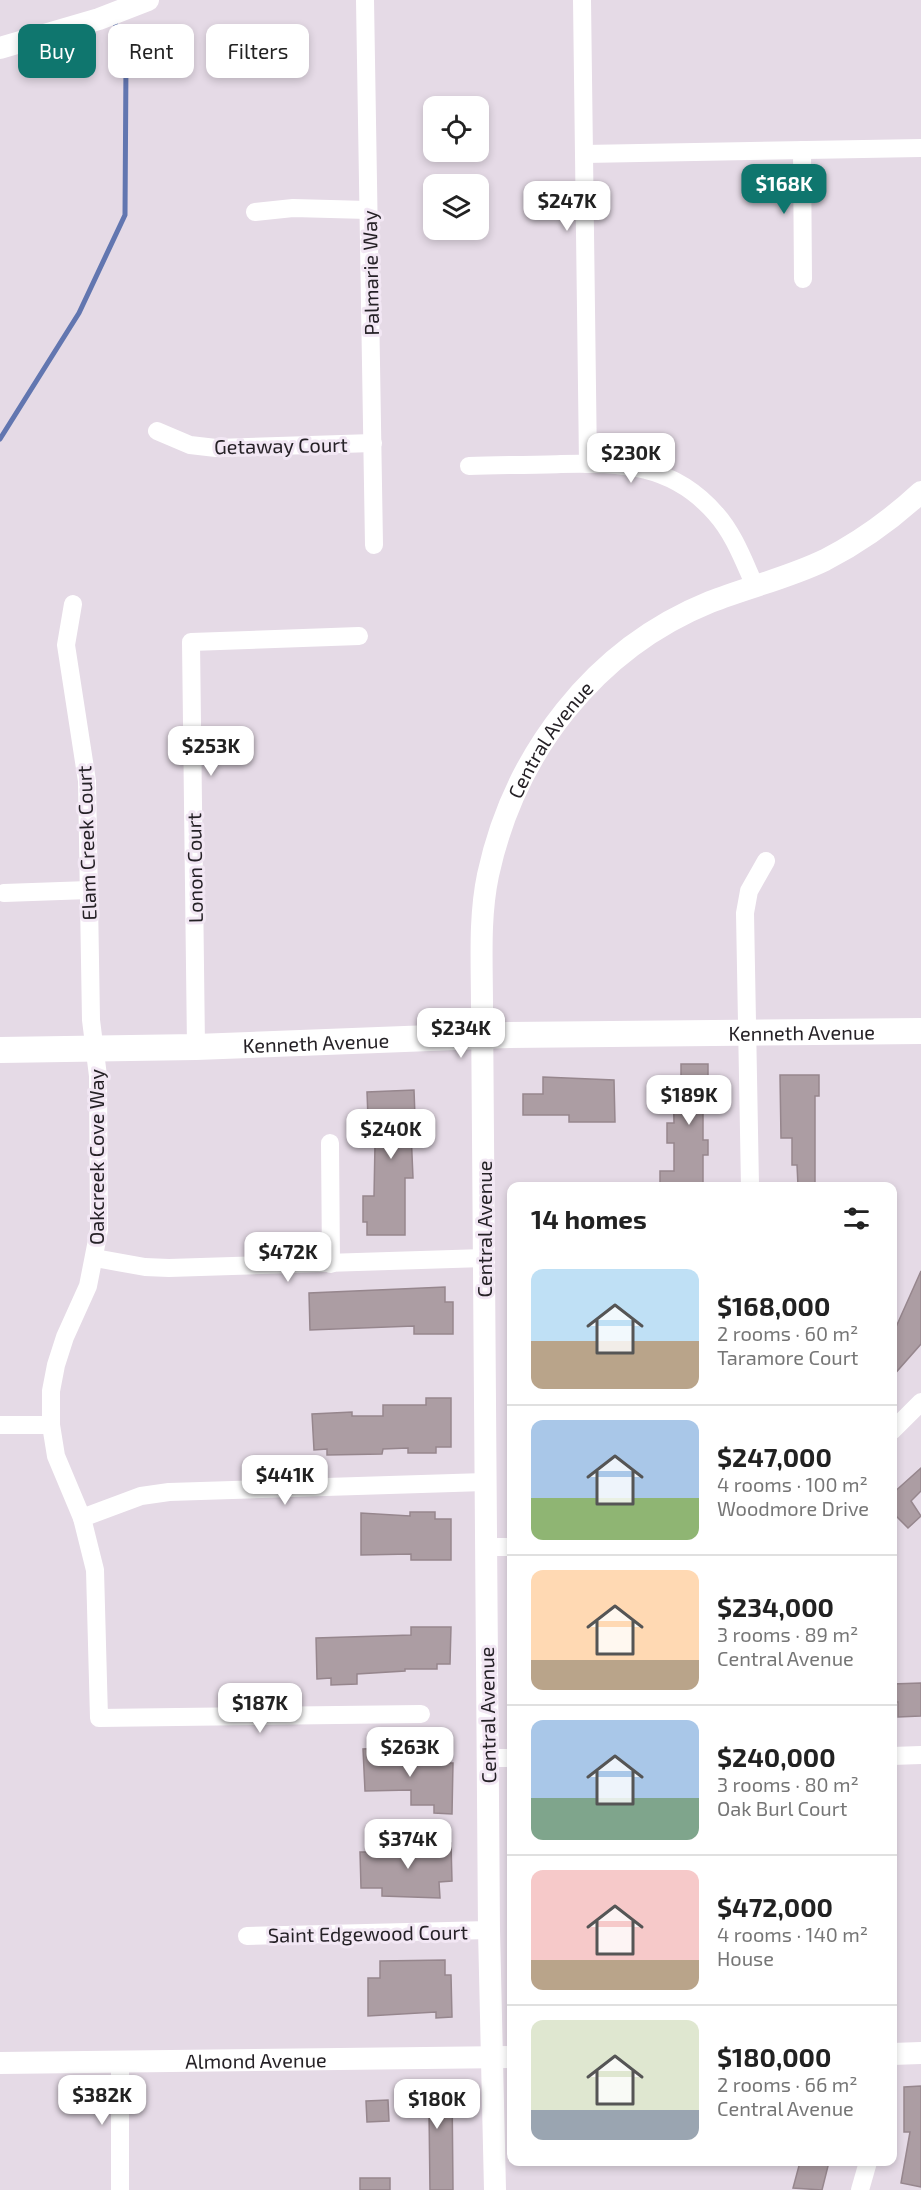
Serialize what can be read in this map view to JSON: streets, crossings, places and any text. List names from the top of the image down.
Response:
{
  "streets": {
    "main road": ["Kenneth Avenue"],
    "street": [
      "Palmarie Way",
      "Getaway Court",
      "Central Avenue",
      "Elam Creek Court",
      "Lonon Court",
      "Oakcreek Cove Way",
      "Saint Edgewood Court",
      "Almond Avenue"
    ]
  },
  "crossings": [
    ["Palmarie Way", "Getaway Court"],
    ["Central Avenue", "Kenneth Avenue"],
    ["Central Avenue", "Saint Edgewood Court"],
    ["Central Avenue", "Almond Avenue"],
    ["Elam Creek Court", "Kenneth Avenue"],
    ["Elam Creek Court", "Oakcreek Cove Way"],
    ["Lonon Court", "Kenneth Avenue"],
    ["Kenneth Avenue", "Oakcreek Cove Way"]
  ],
  "page": {
    "chip": ["Buy", "Rent", "Filters"],
    "price": [
      "$168K",
      "$247K",
      "$230K",
      "$253K",
      "$234K",
      "$189K",
      "$240K",
      "$472K",
      "$441K",
      "$187K",
      "$263K",
      "$374K",
      "$382K",
      "$180K"
    ],
    "heading": "14 homes",
    "list": [
      {
        "name": "$168,000",
        "note": "2 rooms · 60 m² · Taramore Court"
      },
      {
        "name": "$247,000",
        "note": "4 rooms · 100 m² · Woodmore Drive"
      },
      {
        "name": "$234,000",
        "note": "3 rooms · 89 m² · Central Avenue"
      },
      {
        "name": "$240,000",
        "note": "3 rooms · 80 m² · Oak Burl Court"
      },
      {
        "name": "$472,000",
        "note": "4 rooms · 140 m² · House"
      },
      {
        "name": "$180,000",
        "note": "2 rooms · 66 m² · Central Avenue"
      }
    ]
  }
}
